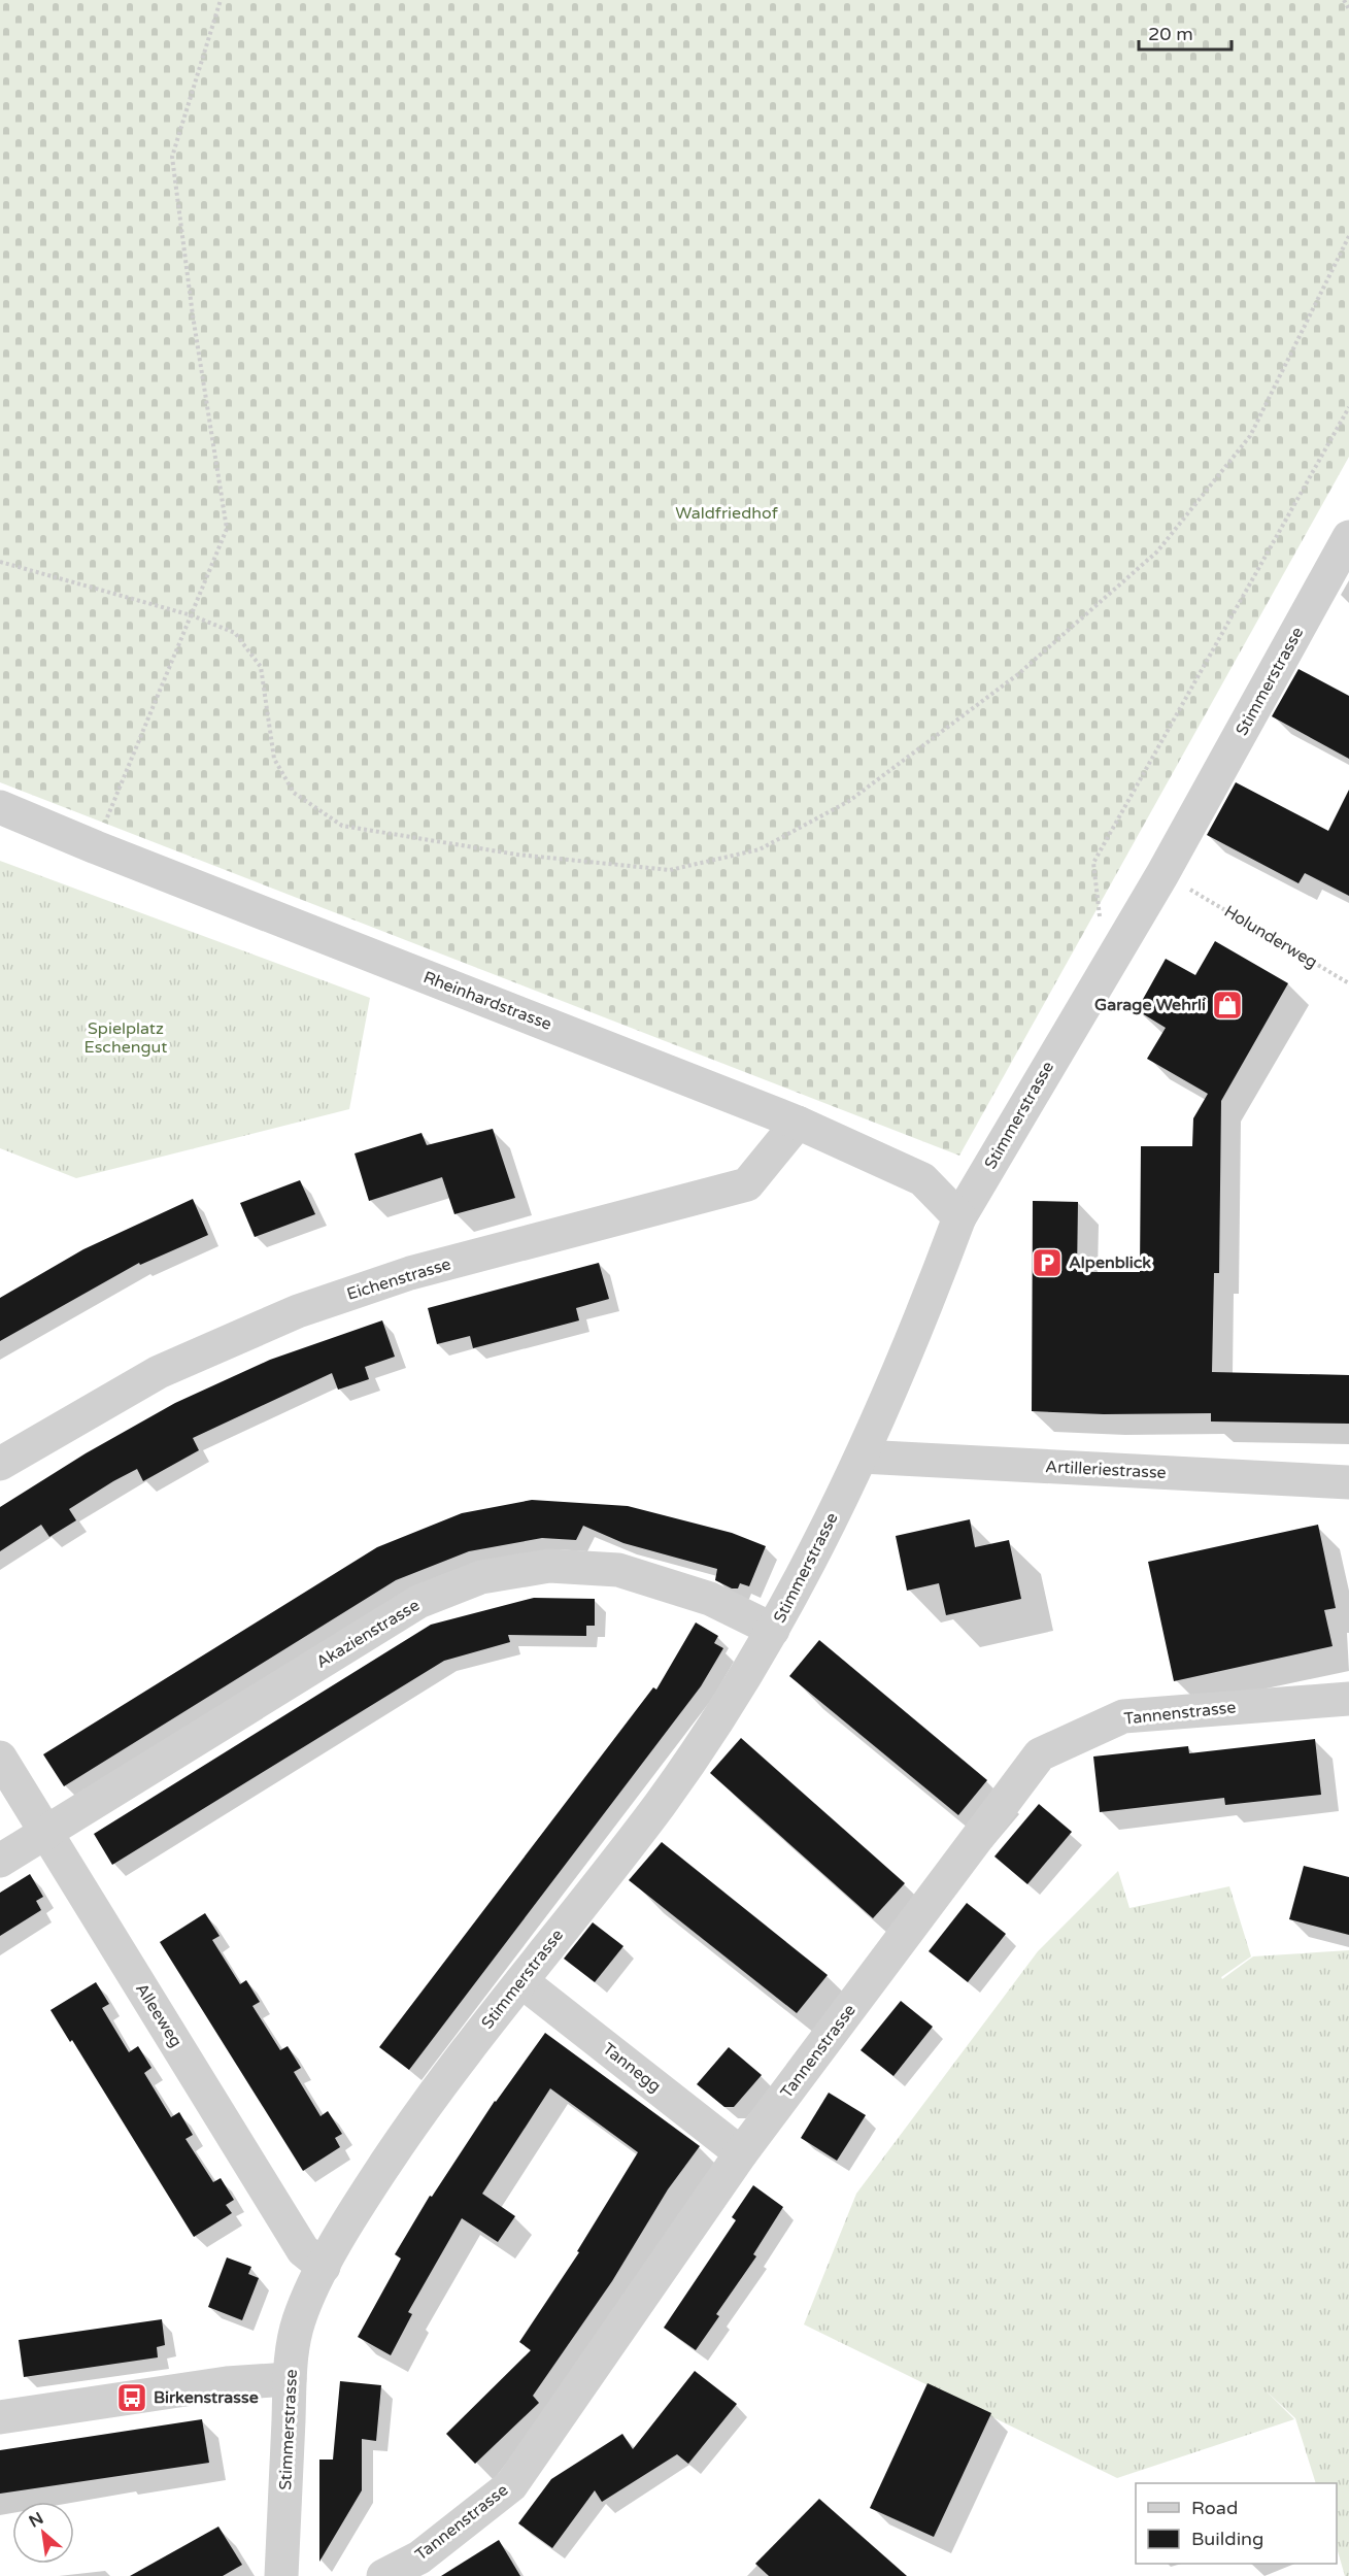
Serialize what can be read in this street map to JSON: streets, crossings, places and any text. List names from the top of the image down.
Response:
{
  "streets": {
    "street": [
      "Stimmerstrasse",
      "Rheinhardstrasse",
      "Eichenstrasse",
      "Artilleriestrasse",
      "Akazienstrasse",
      "Tannenstrasse",
      "Alleeweg",
      "Tannegg"
    ],
    "path": ["Holunderweg"]
  },
  "crossings": [
    ["Stimmerstrasse", "Rheinhardstrasse"],
    ["Stimmerstrasse", "Artilleriestrasse"],
    ["Stimmerstrasse", "Akazienstrasse"],
    ["Stimmerstrasse", "Alleeweg"],
    ["Stimmerstrasse", "Tannegg"],
    ["Rheinhardstrasse", "Eichenstrasse"],
    ["Akazienstrasse", "Alleeweg"],
    ["Tannenstrasse", "Tannegg"]
  ],
  "parks": ["Waldfriedhof", "Spielplatz Eschengut"],
  "places": {
    "shop": ["Garage Wehrli"],
    "parking": ["Alpenblick"],
    "bus stop": ["Birkenstrasse"]
  },
  "legend": ["Road", "Building"],
  "scale_bar": "20 m",
  "north": "top left"
}
